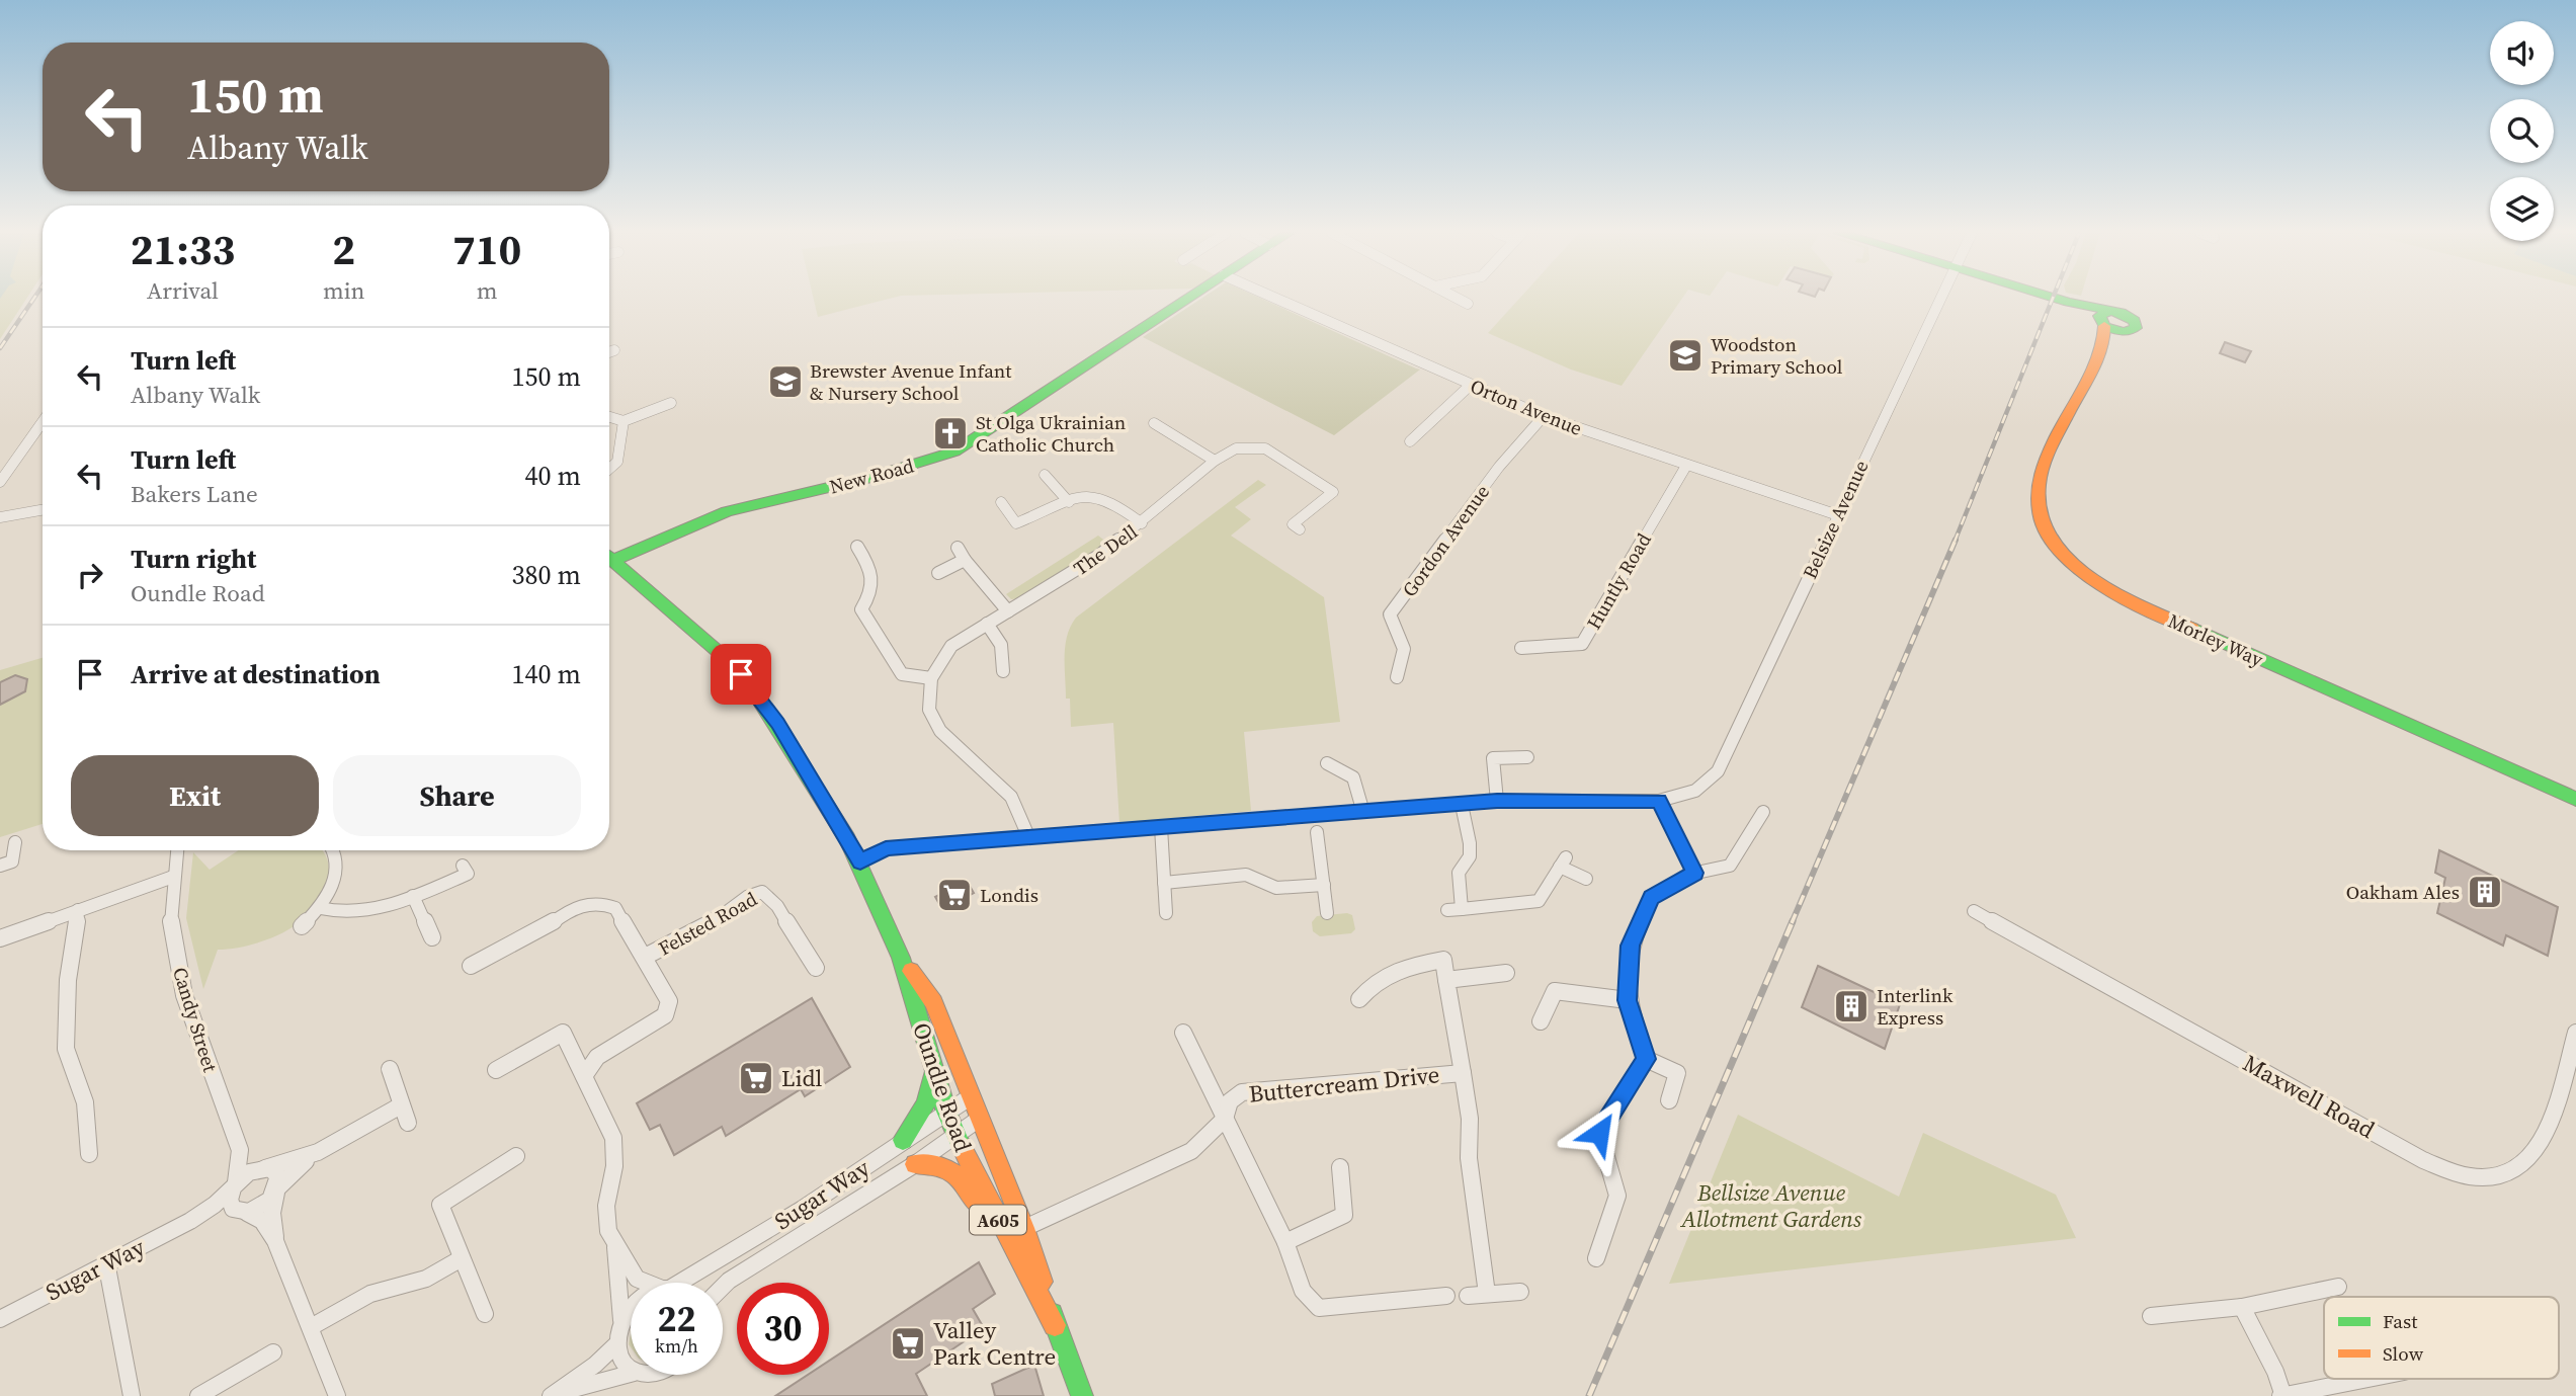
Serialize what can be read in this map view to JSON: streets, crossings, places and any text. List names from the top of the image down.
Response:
{
  "streets": {
    "street": [
      "Orton Avenue",
      "New Road",
      "Belsize Avenue",
      "Gordon Avenue",
      "The Dell",
      "Huntly Road",
      "Morley Way",
      "Felsted Road",
      "Candy Street",
      "Buttercream Drive",
      "Oundle Road",
      "Maxwell Road",
      "Sugar Way",
      "A605"
    ]
  },
  "crossings": [
    ["Orton Avenue", "Belsize Avenue"],
    ["Orton Avenue", "Gordon Avenue"],
    ["Orton Avenue", "Huntly Road"],
    ["Candy Street", "Sugar Way"],
    ["Buttercream Drive", "Oundle Road"],
    ["Oundle Road", "Sugar Way"]
  ],
  "parks": ["Bellsize Avenue Allotment Gardens"],
  "places": {
    "school or university": ["Woodston Primary School", "Brewster Avenue Infant & Nursery School"],
    "church": ["St Olga Ukrainian Catholic Church"],
    "building": ["Oakham Ales", "Interlink Express"],
    "supermarket": ["Londis", "Lidl", "Valley Park Centre"]
  },
  "legend": ["Fast", "Slow"],
  "page": {
    "turn": ["150 m", "Albany Walk"],
    "eta": [
      "21:33",
      "Arrival",
      "2",
      "min",
      "710",
      "m"
    ],
    "list": [
      {
        "name": "Turn left",
        "note": "Albany Walk",
        "value": "150 m"
      },
      {
        "name": "Turn left",
        "note": "Bakers Lane",
        "value": "40 m"
      },
      {
        "name": "Turn right",
        "note": "Oundle Road",
        "value": "380 m"
      },
      {
        "name": "Arrive at destination",
        "value": "140 m"
      }
    ],
    "buttons": ["Exit", "Share"],
    "speed": "22 km/h",
    "limit": "30"
  }
}
